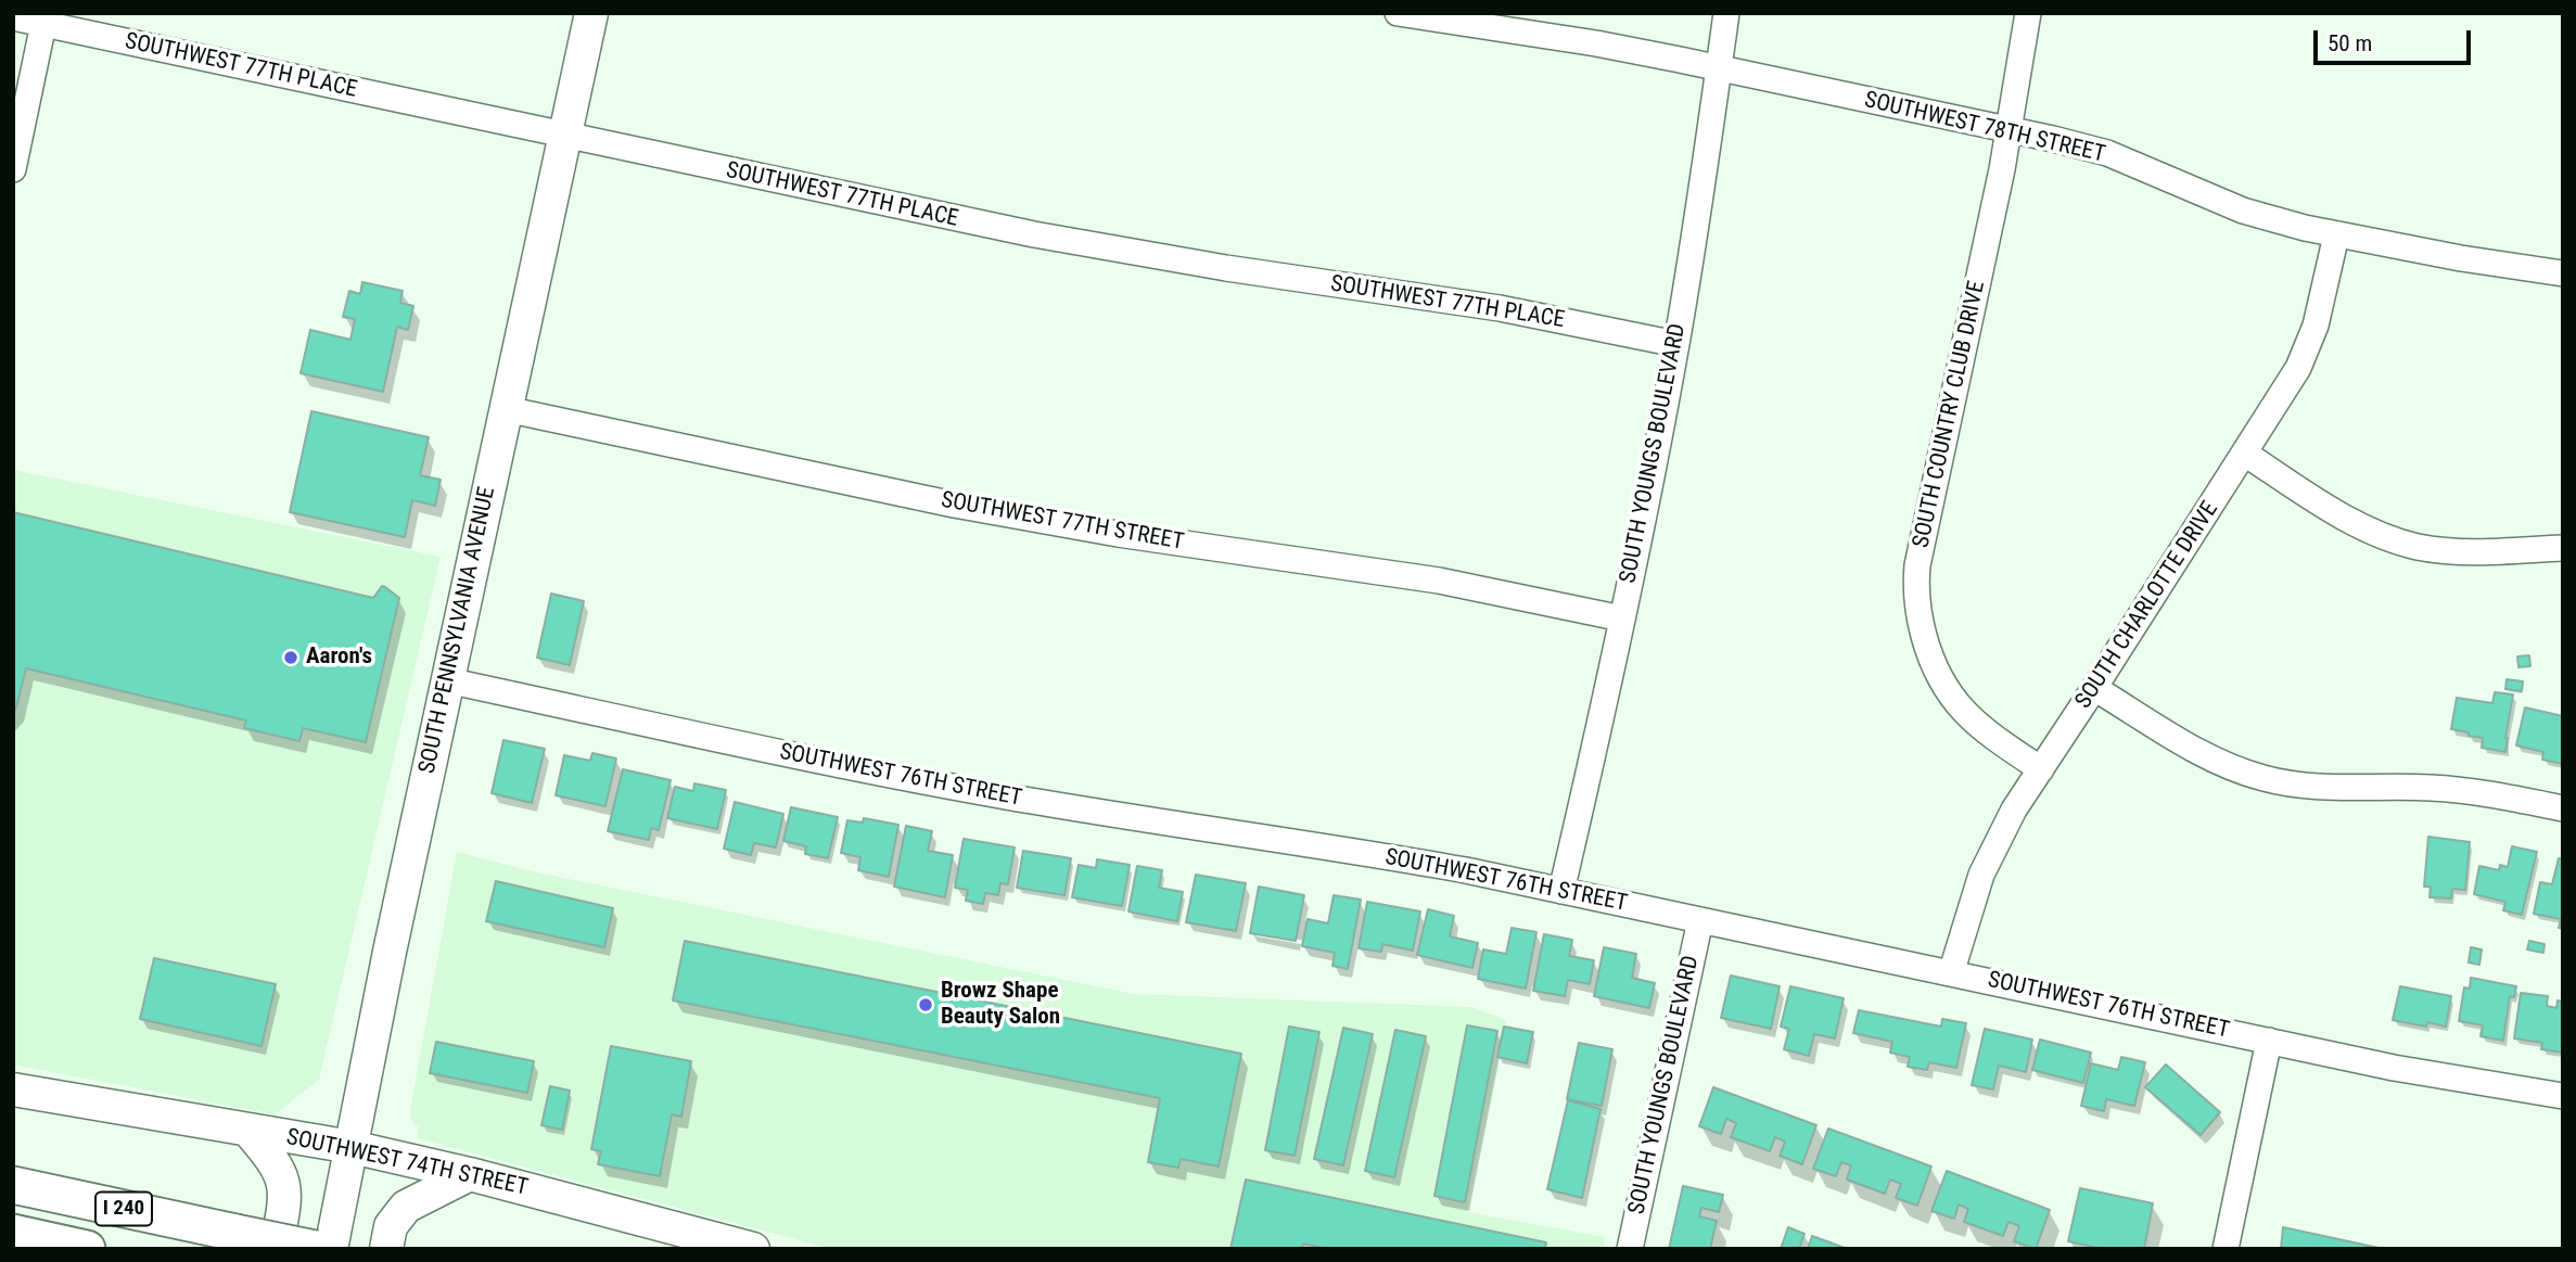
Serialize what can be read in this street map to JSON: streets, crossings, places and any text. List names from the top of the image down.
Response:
{
  "streets": {
    "highway": ["I 240"],
    "main road": ["SOUTH PENNSYLVANIA AVENUE", "SOUTHWEST 74TH STREET"],
    "street": [
      "SOUTHWEST 77TH PLACE",
      "SOUTHWEST 78TH STREET",
      "SOUTH COUNTRY CLUB DRIVE",
      "SOUTH YOUNGS BOULEVARD",
      "SOUTHWEST 77TH STREET",
      "SOUTH CHARLOTTE DRIVE",
      "SOUTHWEST 76TH STREET"
    ]
  },
  "crossings": [
    ["SOUTHWEST 77TH PLACE", "SOUTH YOUNGS BOULEVARD"],
    ["SOUTHWEST 77TH PLACE", "SOUTH PENNSYLVANIA AVENUE"],
    ["SOUTHWEST 78TH STREET", "SOUTH COUNTRY CLUB DRIVE"],
    ["SOUTHWEST 78TH STREET", "SOUTH YOUNGS BOULEVARD"],
    ["SOUTHWEST 78TH STREET", "SOUTH CHARLOTTE DRIVE"],
    ["SOUTH COUNTRY CLUB DRIVE", "SOUTH CHARLOTTE DRIVE"],
    ["SOUTH YOUNGS BOULEVARD", "SOUTHWEST 77TH STREET"],
    ["SOUTH YOUNGS BOULEVARD", "SOUTHWEST 76TH STREET"],
    ["SOUTHWEST 77TH STREET", "SOUTH PENNSYLVANIA AVENUE"],
    ["SOUTH CHARLOTTE DRIVE", "SOUTHWEST 76TH STREET"],
    ["SOUTH PENNSYLVANIA AVENUE", "SOUTHWEST 76TH STREET"],
    ["SOUTH PENNSYLVANIA AVENUE", "SOUTHWEST 74TH STREET"]
  ],
  "places": ["Aaron's", "Browz Shape Beauty Salon"],
  "scale_bar": "50 m"
}
